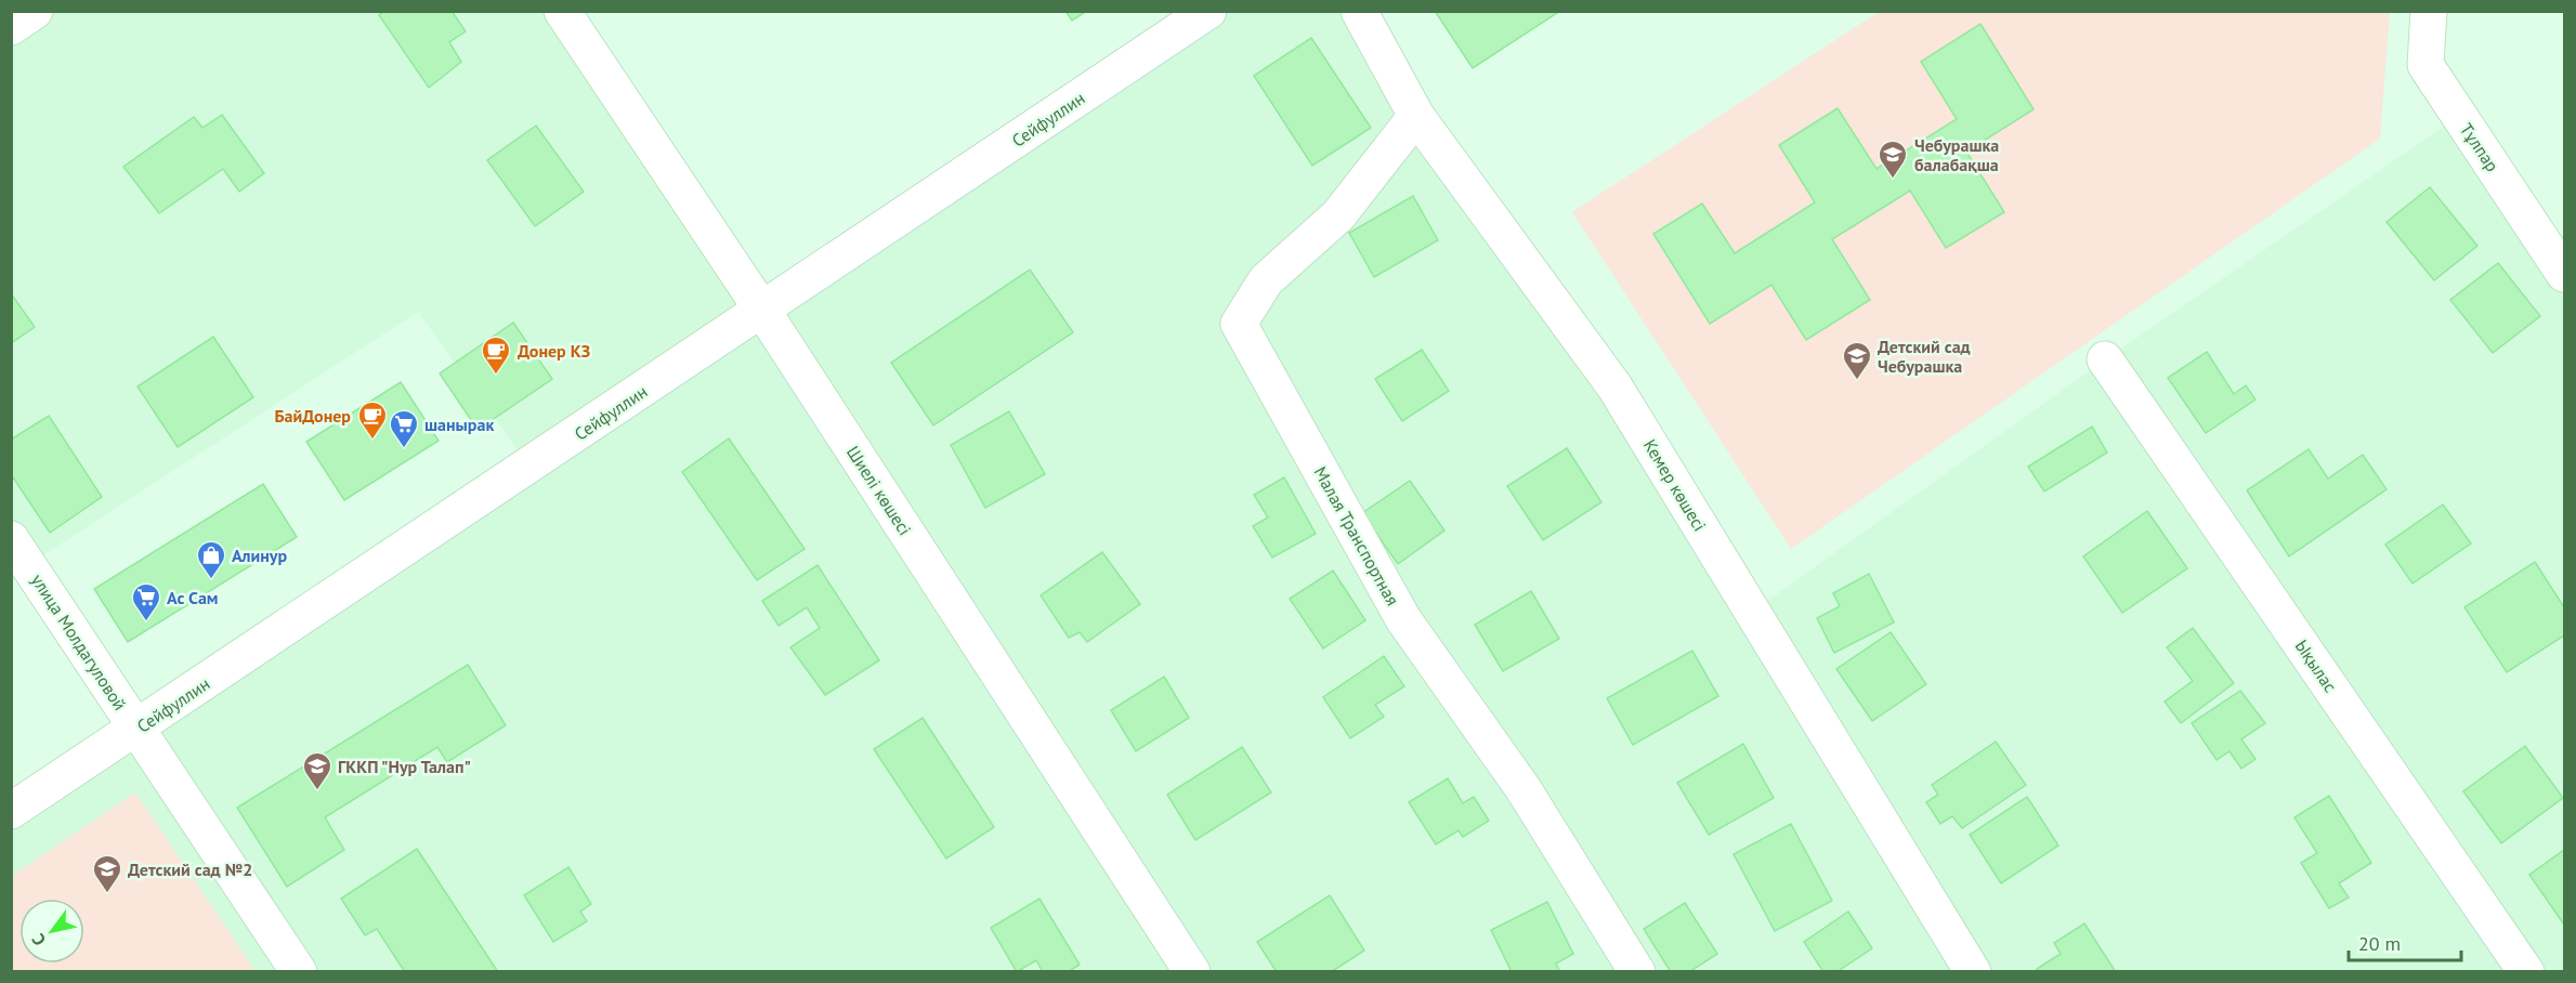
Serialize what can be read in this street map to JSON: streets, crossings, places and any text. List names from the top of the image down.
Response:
{
  "streets": {
    "street": [
      "Сейфуллин",
      "Тұлпар",
      "Кемер көшесі",
      "Шиелі көшесі",
      "Малая Транспортная",
      "улица Молдагуловой",
      "Ықылас"
    ]
  },
  "crossings": [
    ["Сейфуллин", "Шиелі көшесі"],
    ["Сейфуллин", "улица Молдагуловой"],
    ["Кемер көшесі", "Малая Транспортная"]
  ],
  "places": {
    "school or university": [
      "Чебурашка балабақша",
      "Детский сад Чебурашка",
      "ГККП \"Нур Талап\"",
      "Детский сад №2"
    ],
    "cafe": ["Донер КЗ", "БайДонер"],
    "supermarket": ["шанырак", "Ас Сам"],
    "shop": ["Алинур"]
  },
  "scale_bar": "20 m",
  "north": "bottom left"
}
